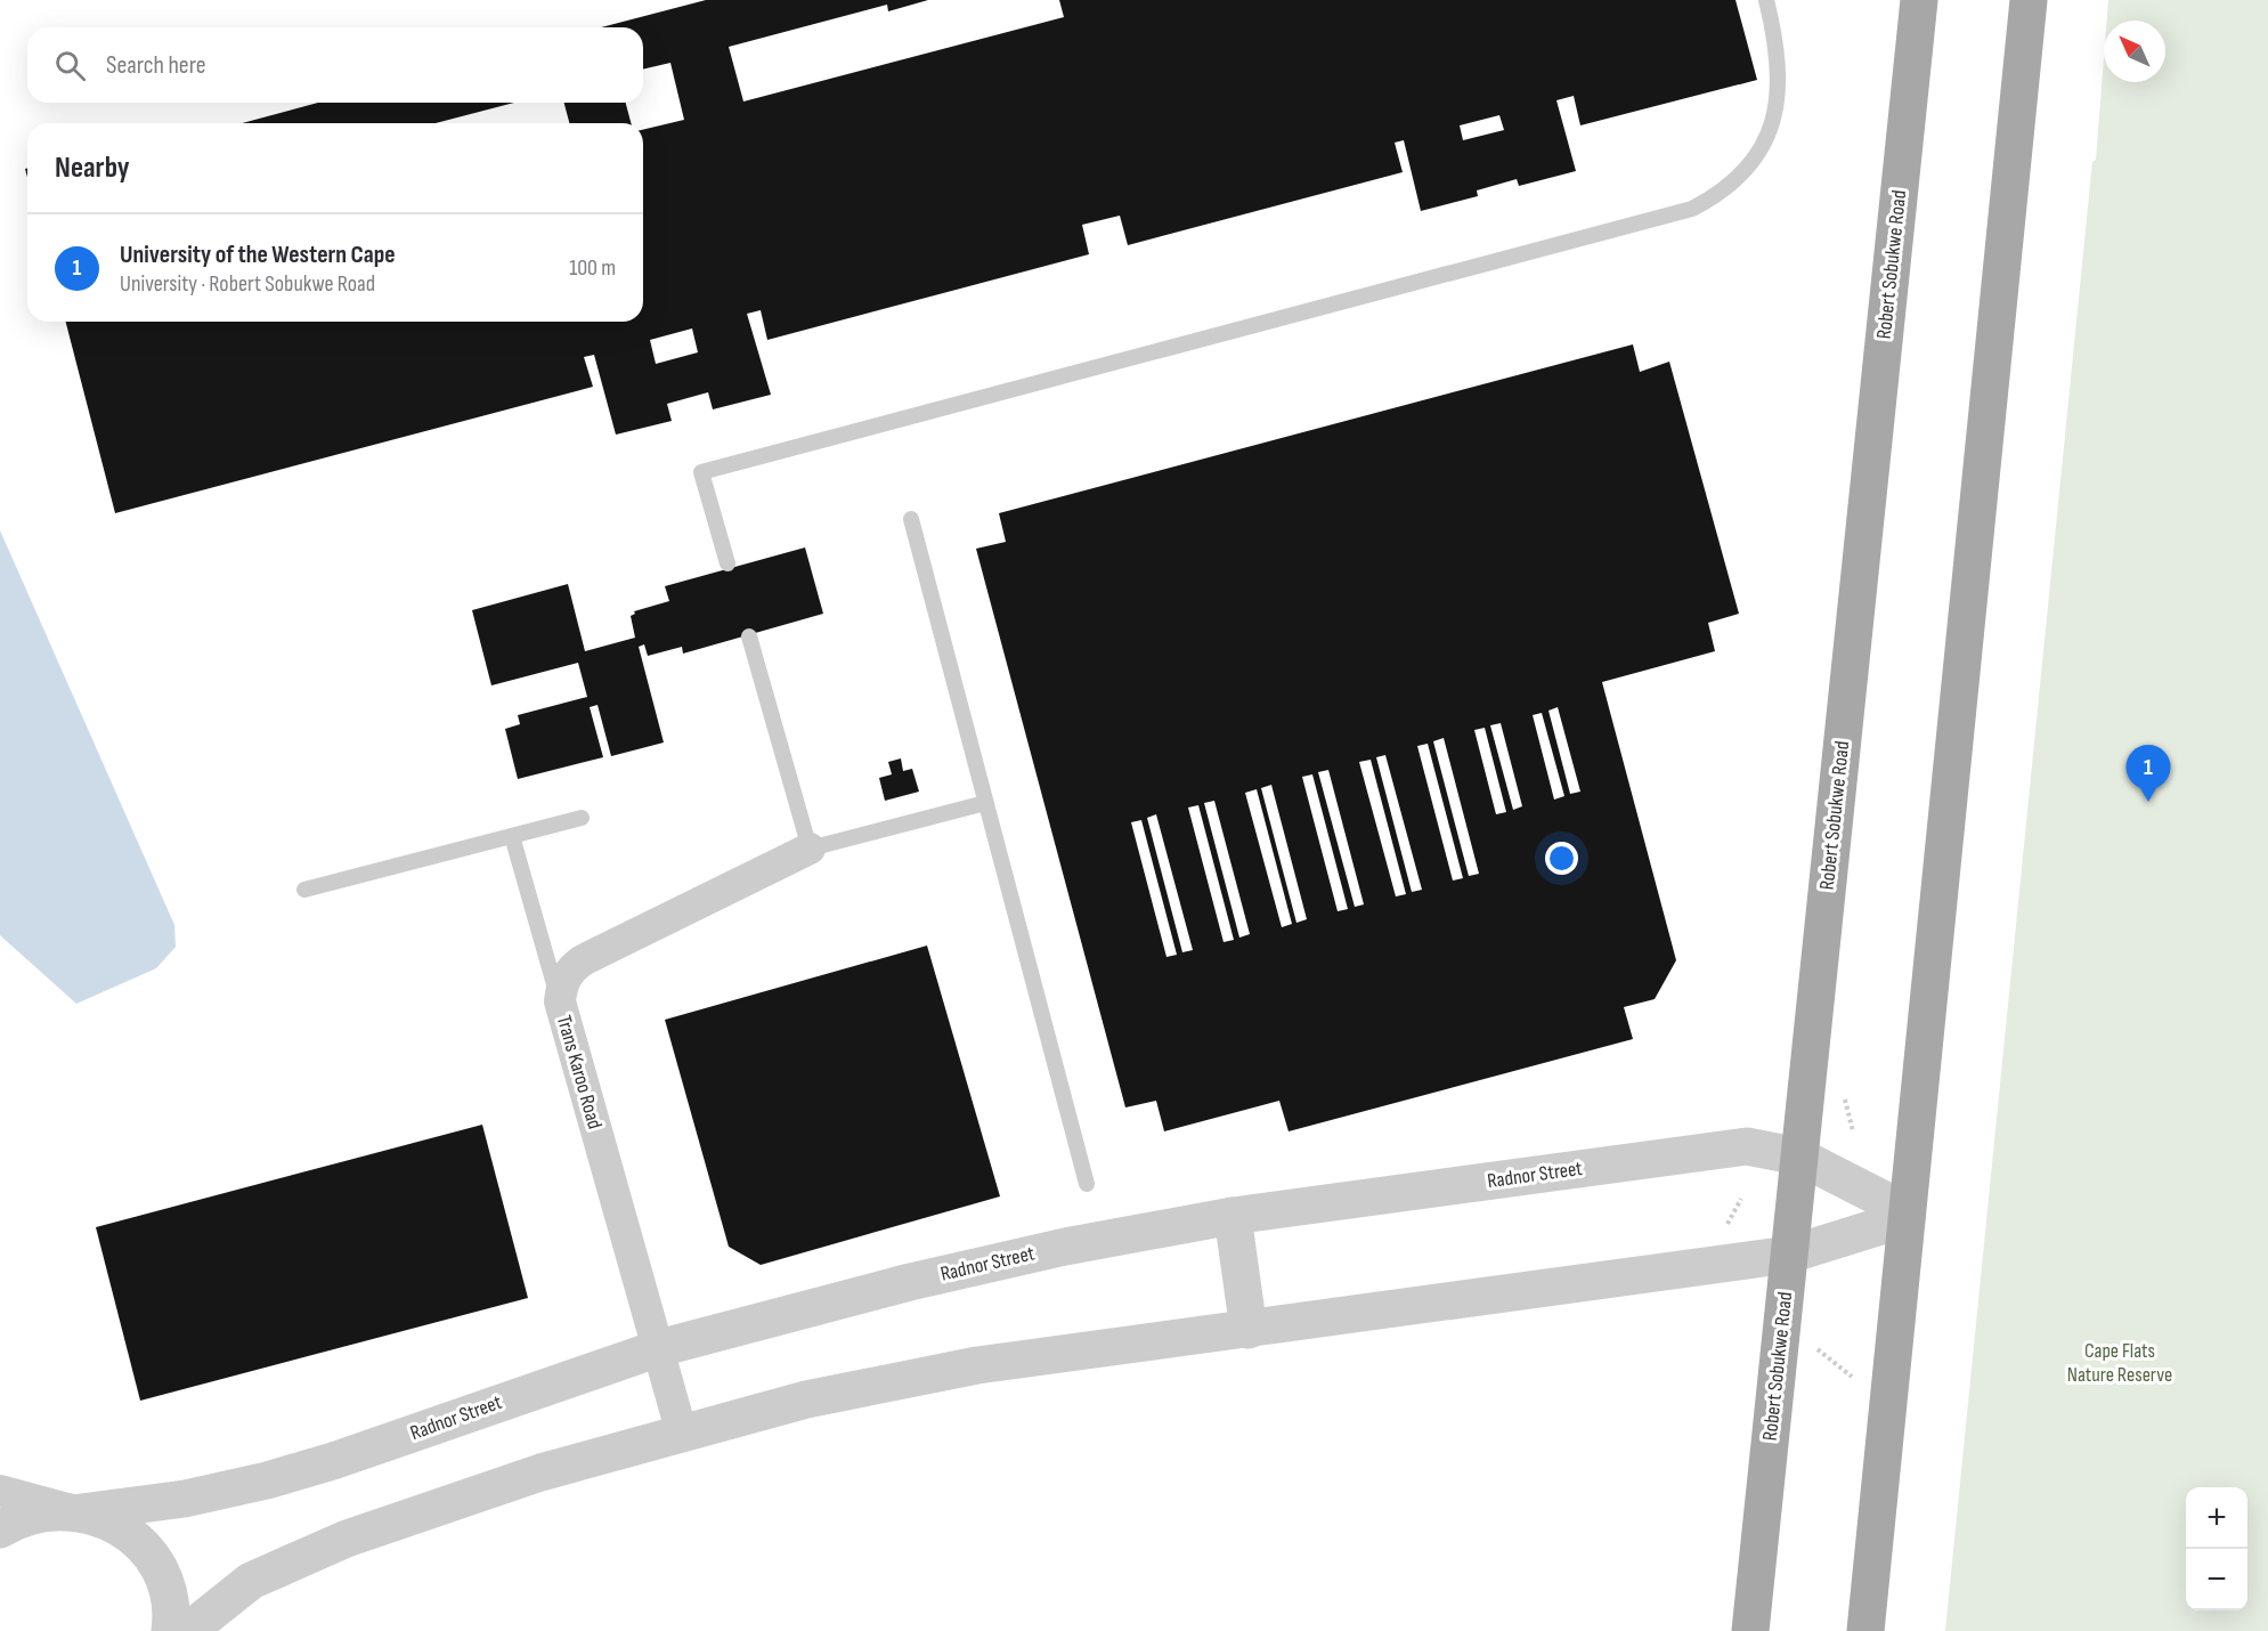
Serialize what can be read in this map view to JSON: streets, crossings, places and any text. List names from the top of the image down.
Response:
{
  "streets": {
    "main road": ["Robert Sobukwe Road"],
    "street": ["Trans Karoo Road", "Radnor Street"]
  },
  "crossings": [
    ["Robert Sobukwe Road", "Radnor Street"],
    ["Trans Karoo Road", "Radnor Street"]
  ],
  "parks": ["Cape Flats Nature Reserve"],
  "north": "top left",
  "page": {
    "search": "Search here",
    "heading": "Nearby",
    "list": [
      {
        "mark": "1",
        "name": "University of the Western Cape",
        "note": "University · Robert Sobukwe Road",
        "value": "100 m"
      }
    ],
    "pins": "1",
    "map_buttons": ["+", "−"]
  }
}
